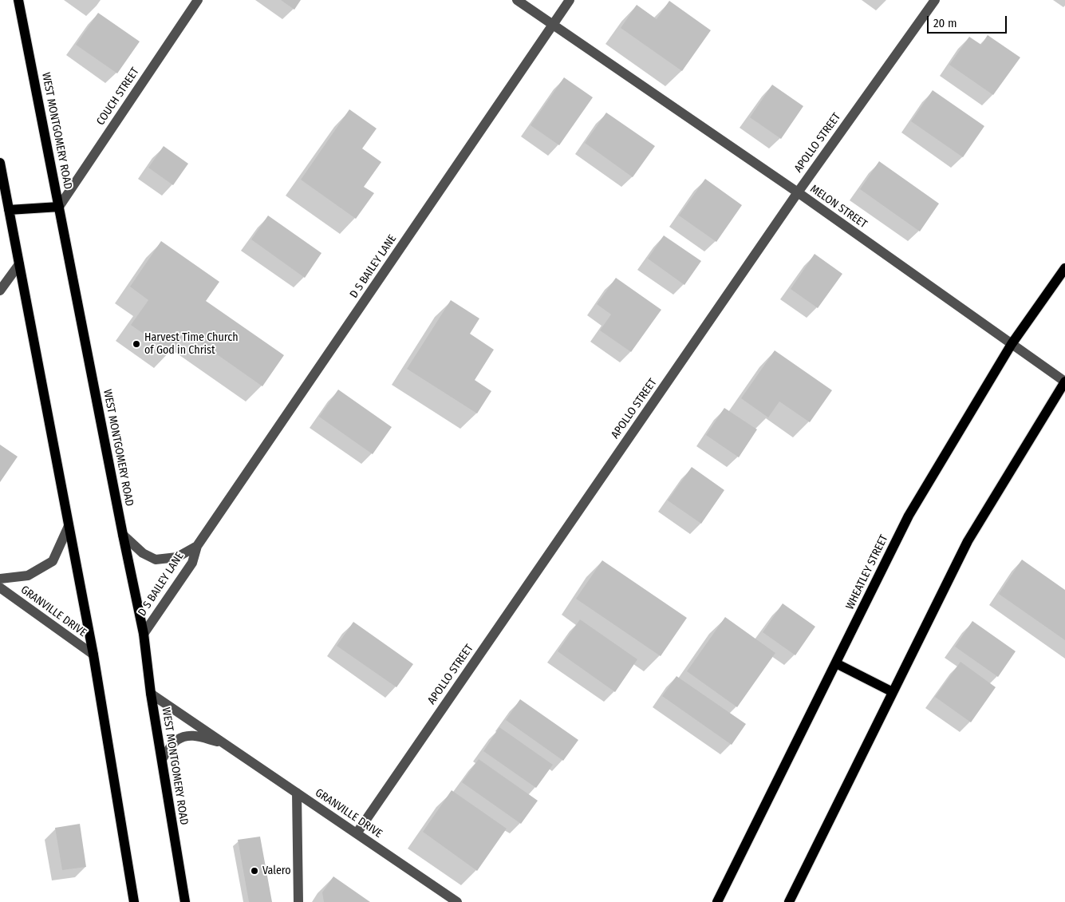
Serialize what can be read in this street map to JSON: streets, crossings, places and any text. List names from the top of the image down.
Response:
{
  "streets": {
    "main road": ["WEST MONTGOMERY ROAD", "WHEATLEY STREET"],
    "street": [
      "COUCH STREET",
      "APOLLO STREET",
      "MELON STREET",
      "D S BAILEY LANE",
      "GRANVILLE DRIVE"
    ]
  },
  "crossings": [
    ["COUCH STREET", "WEST MONTGOMERY ROAD"],
    ["WEST MONTGOMERY ROAD", "D S BAILEY LANE"],
    ["WEST MONTGOMERY ROAD", "GRANVILLE DRIVE"],
    ["APOLLO STREET", "MELON STREET"],
    ["APOLLO STREET", "GRANVILLE DRIVE"],
    ["MELON STREET", "D S BAILEY LANE"],
    ["MELON STREET", "WHEATLEY STREET"]
  ],
  "places": ["Harvest Time Church of God in Christ", "Valero"],
  "scale_bar": "20 m"
}
